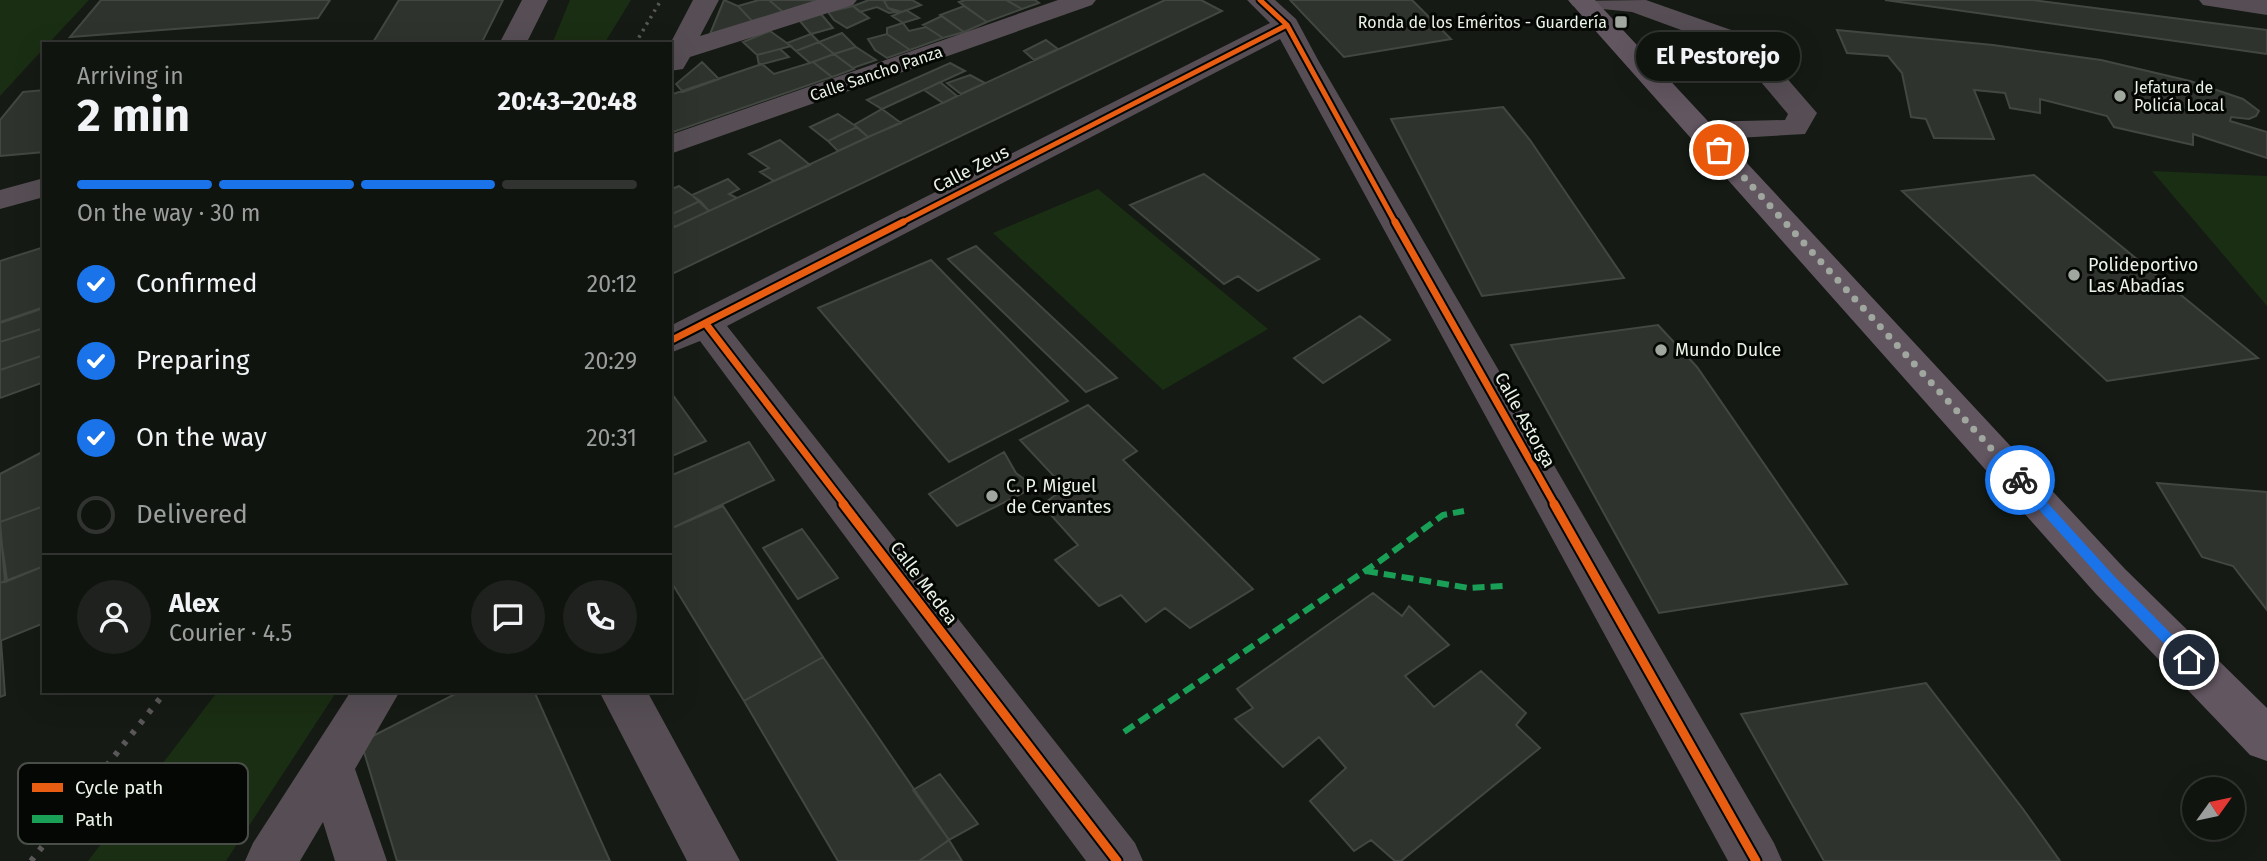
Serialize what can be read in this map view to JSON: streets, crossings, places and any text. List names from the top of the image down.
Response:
{
  "streets": {
    "street": [
      "Calle Sancho Panza",
      "Calle Zeus",
      "Calle Astorga",
      "Calle Medea"
    ]
  },
  "crossings": [
    ["Calle Zeus", "Calle Astorga"],
    ["Calle Zeus", "Calle Medea"]
  ],
  "places": {
    "transit": ["Ronda de los Eméritos - Guardería"],
    "other": [
      "Jefatura de Policía Local",
      "El Pestorejo",
      "Polideportivo Las Abadías",
      "Mundo Dulce",
      "C. P. Miguel de Cervantes"
    ]
  },
  "legend": ["Cycle path", "Path"],
  "north": "top right",
  "page": {
    "bubble": "El Pestorejo",
    "heading": ["2 min", "Arriving in", "20:43–20:48"],
    "panel": ["Alex", "Courier · 4.5"],
    "bar": "On the way · 30 m",
    "list": [
      ["Confirmed", "20:12"],
      ["Preparing", "20:29"],
      ["On the way", "20:31"],
      "Delivered"
    ]
  }
}
